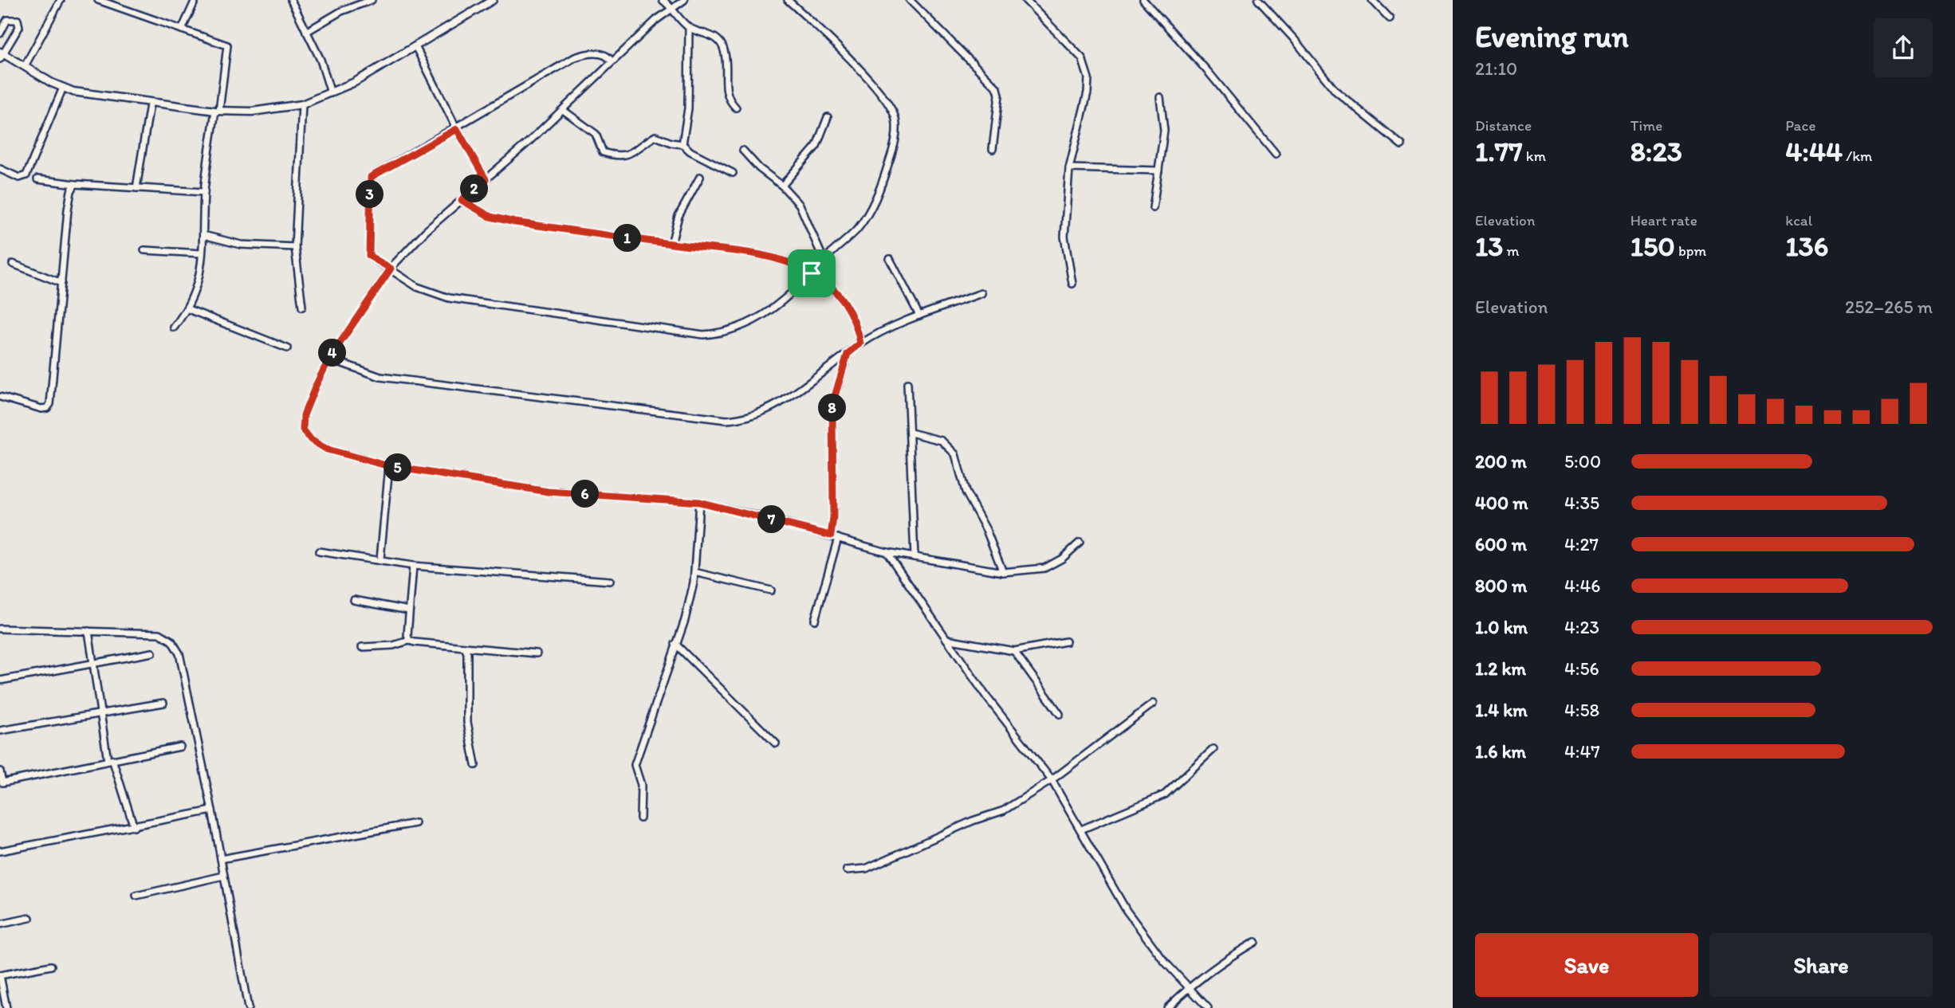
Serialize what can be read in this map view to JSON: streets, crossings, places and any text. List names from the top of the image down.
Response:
{
  "page": {
    "heading": ["Evening run", "21:10"],
    "stats": [
      ["Distance", "1.77 km"],
      ["Time", "8:23"],
      ["Pace", "4:44 /km"],
      ["Elevation", "13 m"],
      ["Heart rate", "150 bpm"],
      ["kcal", "136"]
    ],
    "pins": [
      "2",
      "3",
      "1",
      "4",
      "8",
      "5",
      "6",
      "7"
    ],
    "chart": ["Elevation", "252–265 m"],
    "list": [
      {
        "name": "200 m",
        "note": "5:00"
      },
      {
        "name": "400 m",
        "note": "4:35"
      },
      {
        "name": "600 m",
        "note": "4:27"
      },
      {
        "name": "800 m",
        "note": "4:46"
      },
      {
        "name": "1.0 km",
        "note": "4:23"
      },
      {
        "name": "1.2 km",
        "note": "4:56"
      },
      {
        "name": "1.4 km",
        "note": "4:58"
      },
      {
        "name": "1.6 km",
        "note": "4:47"
      }
    ],
    "buttons": ["Save", "Share"]
  }
}
